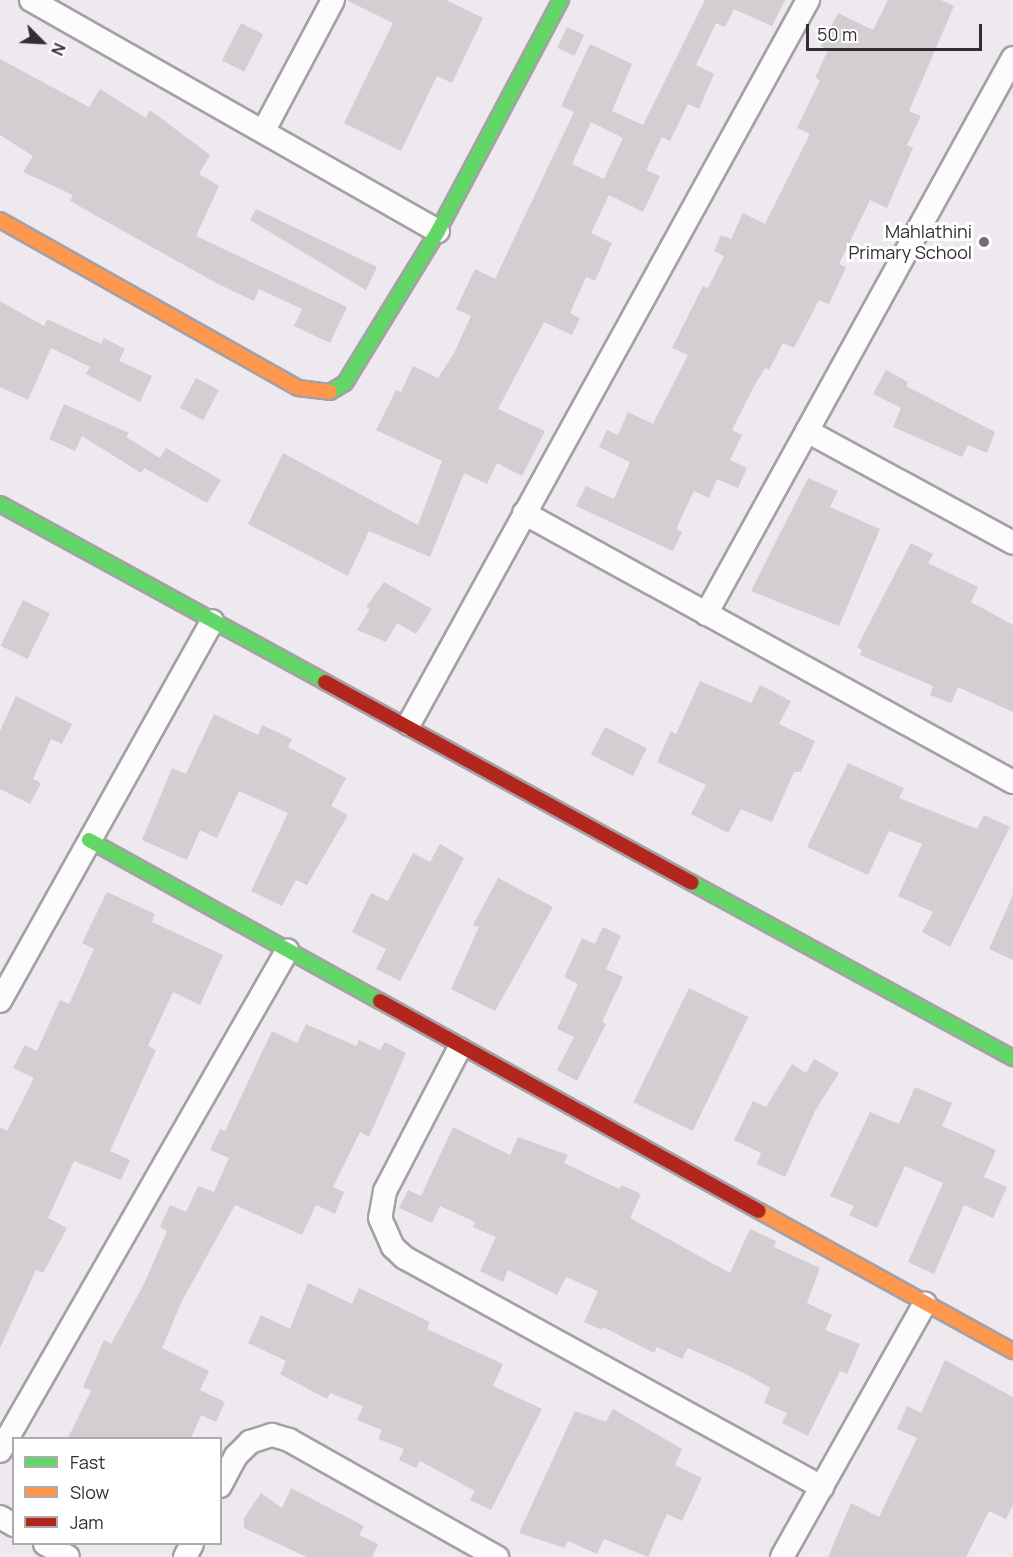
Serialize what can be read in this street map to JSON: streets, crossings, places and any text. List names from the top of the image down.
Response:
{
  "places": ["Mahlathini Primary School"],
  "legend": ["Fast", "Slow", "Jam"],
  "scale_bar": "50 m",
  "north": "bottom right"
}
